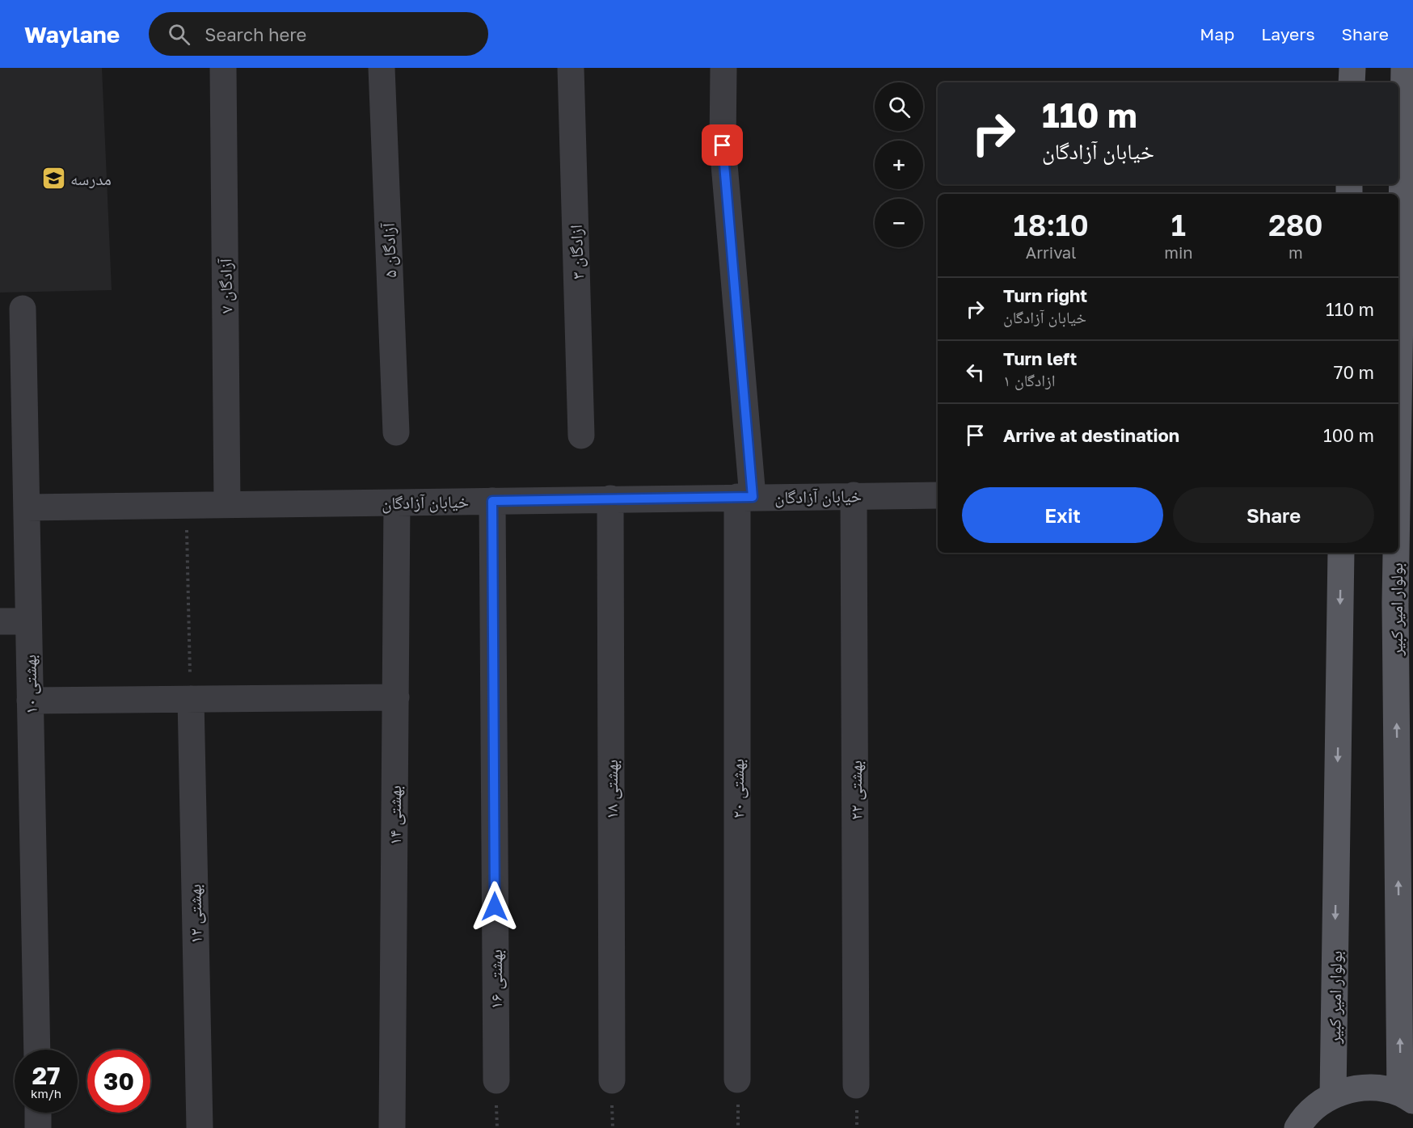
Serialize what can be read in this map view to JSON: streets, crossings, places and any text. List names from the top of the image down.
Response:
{
  "streets": {
    "main road": ["بولوار امیر کبیر"],
    "street": [
      "آزادگان ۵",
      "ازادگان ۳",
      "آزادگان ۷",
      "خیابان آزادگان",
      "بهشتی ۱۰",
      "بهشتی ۲۰",
      "بهشتی ۱۸",
      "بهشتی ۲۲",
      "بهشتی ۱۴",
      "بهشتی ۱۲",
      "بهشتی ۱۶"
    ]
  },
  "crossings": [
    ["آزادگان ۷", "خیابان آزادگان"],
    ["خیابان آزادگان", "بهشتی ۱۰"],
    ["خیابان آزادگان", "بهشتی ۲۰"],
    ["خیابان آزادگان", "بهشتی ۱۸"],
    ["خیابان آزادگان", "بهشتی ۲۲"],
    ["خیابان آزادگان", "بهشتی ۱۴"],
    ["خیابان آزادگان", "بهشتی ۱۶"]
  ],
  "places": {
    "school or university": ["مدرسه"]
  },
  "page": {
    "header": "Waylane",
    "search": "Search here",
    "nav": ["Map", "Layers", "Share"],
    "map_buttons": ["+", "−"],
    "turn": ["110 m", "خیابان آزادگان"],
    "eta": [
      "18:10",
      "Arrival",
      "1",
      "min",
      "280",
      "m"
    ],
    "list": [
      {
        "name": "Turn right",
        "note": "خیابان آزادگان",
        "value": "110 m"
      },
      {
        "name": "Turn left",
        "note": "ازادگان ۱",
        "value": "70 m"
      },
      {
        "name": "Arrive at destination",
        "value": "100 m"
      }
    ],
    "buttons": ["Exit", "Share"],
    "speed": "27 km/h",
    "limit": "30"
  }
}
